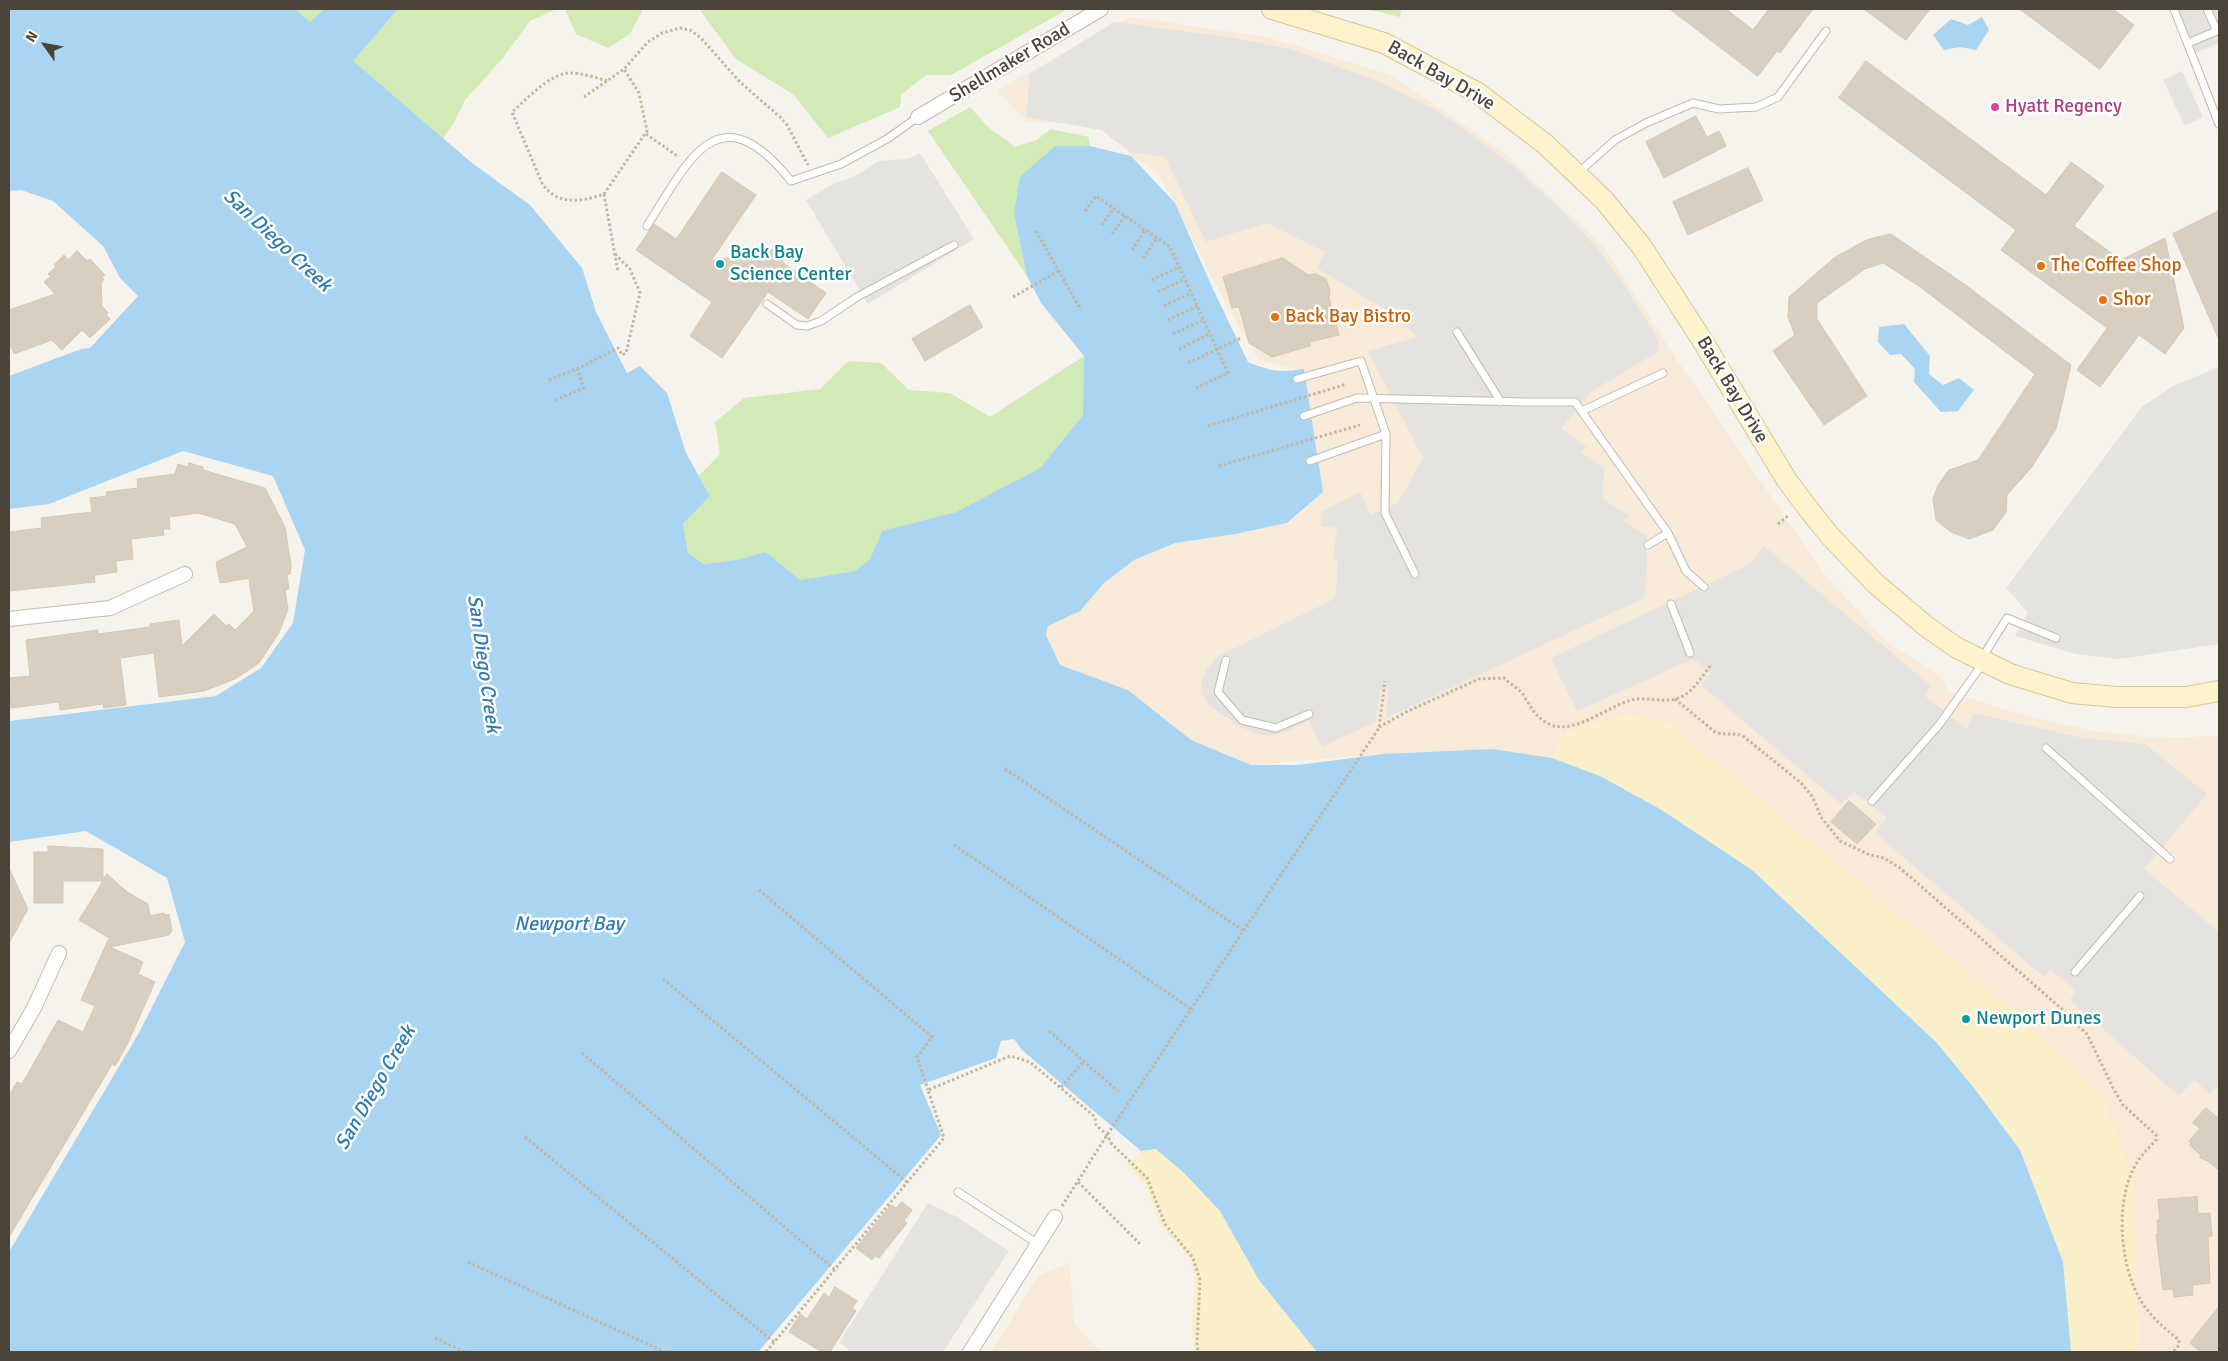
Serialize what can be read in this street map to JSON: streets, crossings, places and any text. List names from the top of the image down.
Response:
{
  "streets": {
    "street": ["Shellmaker Road", "Back Bay Drive"]
  },
  "water": ["San Diego Creek", "Newport Bay"],
  "places": [
    "Hyatt Regency",
    "Back Bay Science Center",
    "The Coffee Shop",
    "Shor",
    "Back Bay Bistro",
    "Newport Dunes"
  ],
  "north": "top left"
}
